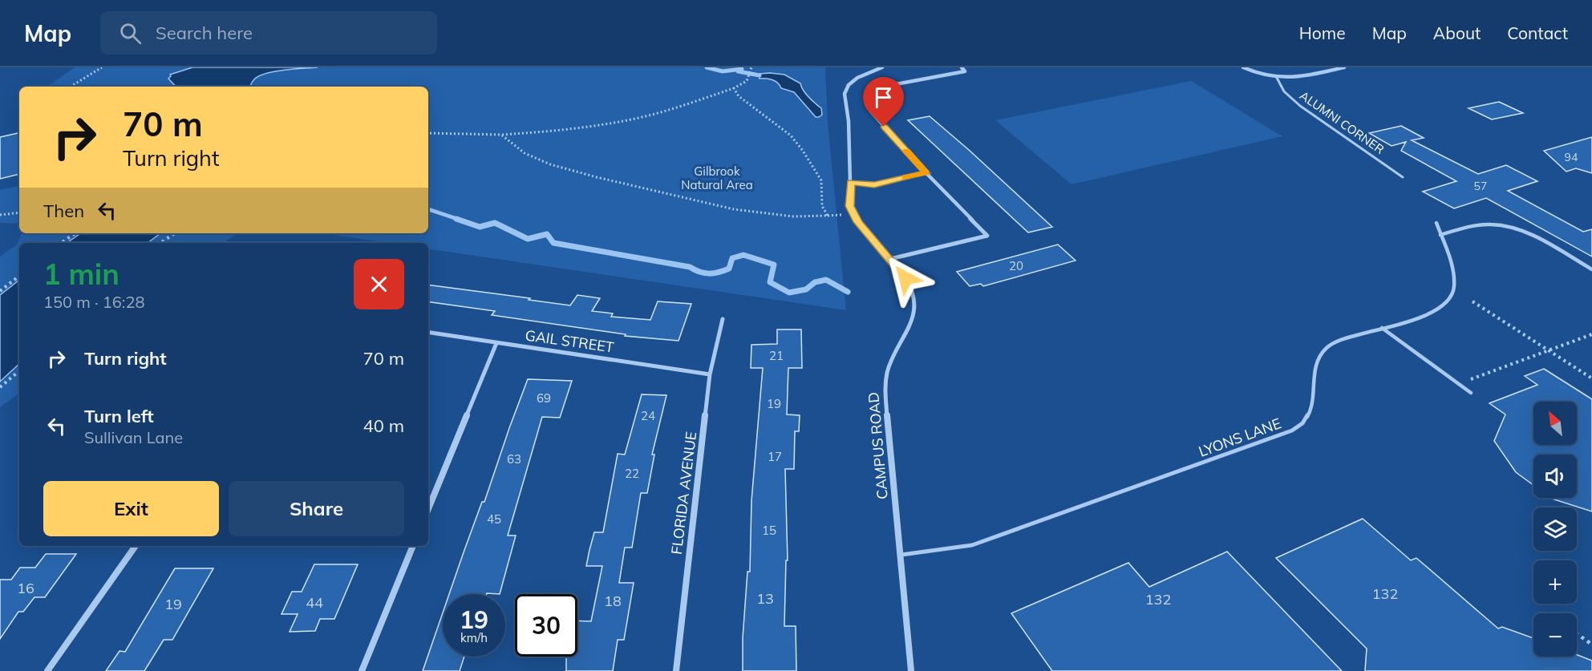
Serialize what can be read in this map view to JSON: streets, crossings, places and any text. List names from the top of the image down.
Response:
{
  "streets": {
    "street": ["GAIL STREET", "CAMPUS ROAD", "FLORIDA AVENUE"],
    "lane": ["ALUMNI CORNER", "LYONS LANE"]
  },
  "crossings": [
    ["GAIL STREET", "FLORIDA AVENUE"],
    ["LYONS LANE", "CAMPUS ROAD"]
  ],
  "parks": ["Gilbrook Natural Area"],
  "house_numbers": [
    "94",
    "57",
    "20",
    "21",
    "69",
    "19",
    "24",
    "17",
    "63",
    "22",
    "45",
    "15",
    "16",
    "132",
    "13",
    "132",
    "18",
    "44",
    "19"
  ],
  "north": "top left",
  "page": {
    "header": "Map",
    "search": "Search here",
    "nav": [
      "Home",
      "Map",
      "About",
      "Contact"
    ],
    "turn": ["70 m", "Turn right"],
    "then": "Then",
    "heading": ["1 min", "150 m · 16:28"],
    "list": [
      {
        "name": "Turn right",
        "value": "70 m"
      },
      {
        "name": "Turn left",
        "note": "Sullivan Lane",
        "value": "40 m"
      }
    ],
    "map_buttons": ["+", "−"],
    "buttons": ["Exit", "Share"],
    "speed": "19 km/h",
    "limit": "30"
  }
}
